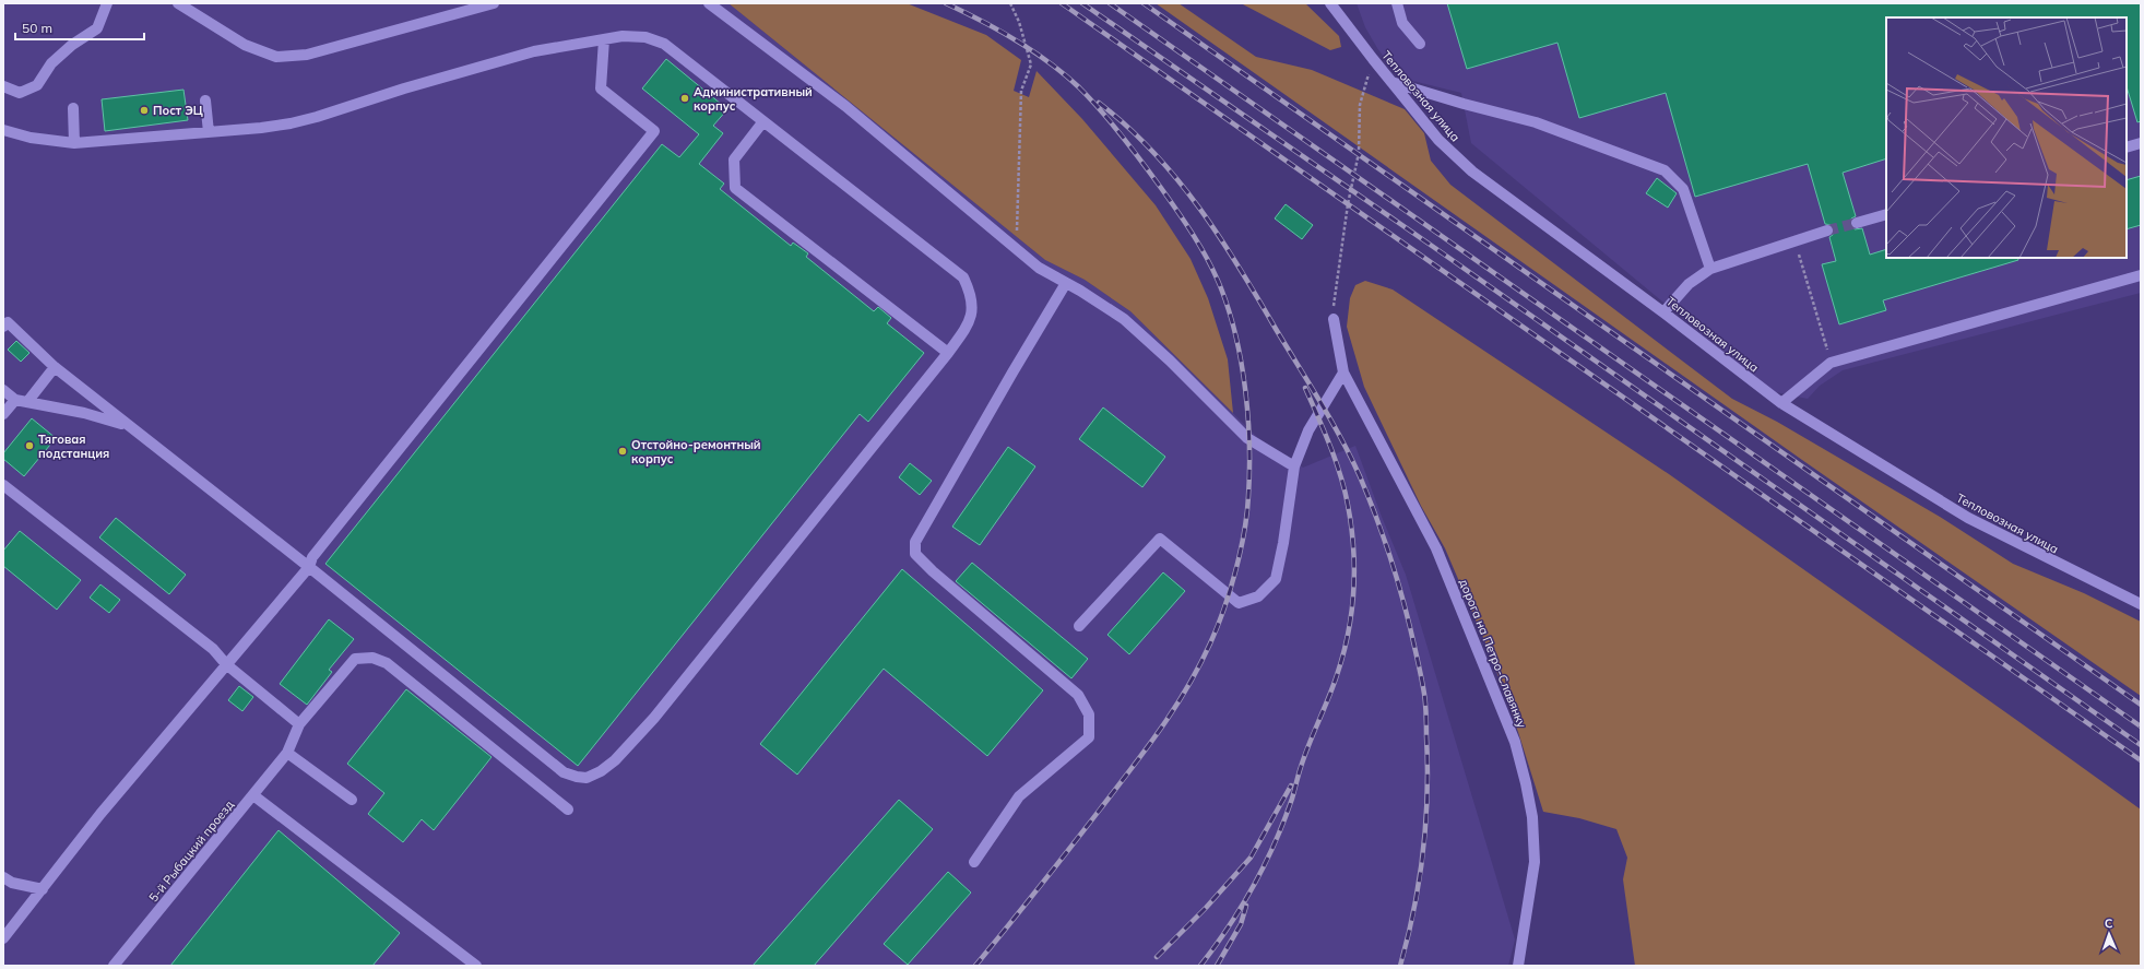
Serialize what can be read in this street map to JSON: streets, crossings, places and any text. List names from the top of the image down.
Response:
{
  "streets": {
    "street": ["Тепловозная улица", "дорога на Петро-Славянку", "5-й Рыбацкий проезд"]
  },
  "places": [
    "Административный корпус",
    "Пост ЭЦ",
    "Тяговая подстанция",
    "Отстойно-ремонтный корпус"
  ],
  "scale_bar": "50 m",
  "north": "top"
}
